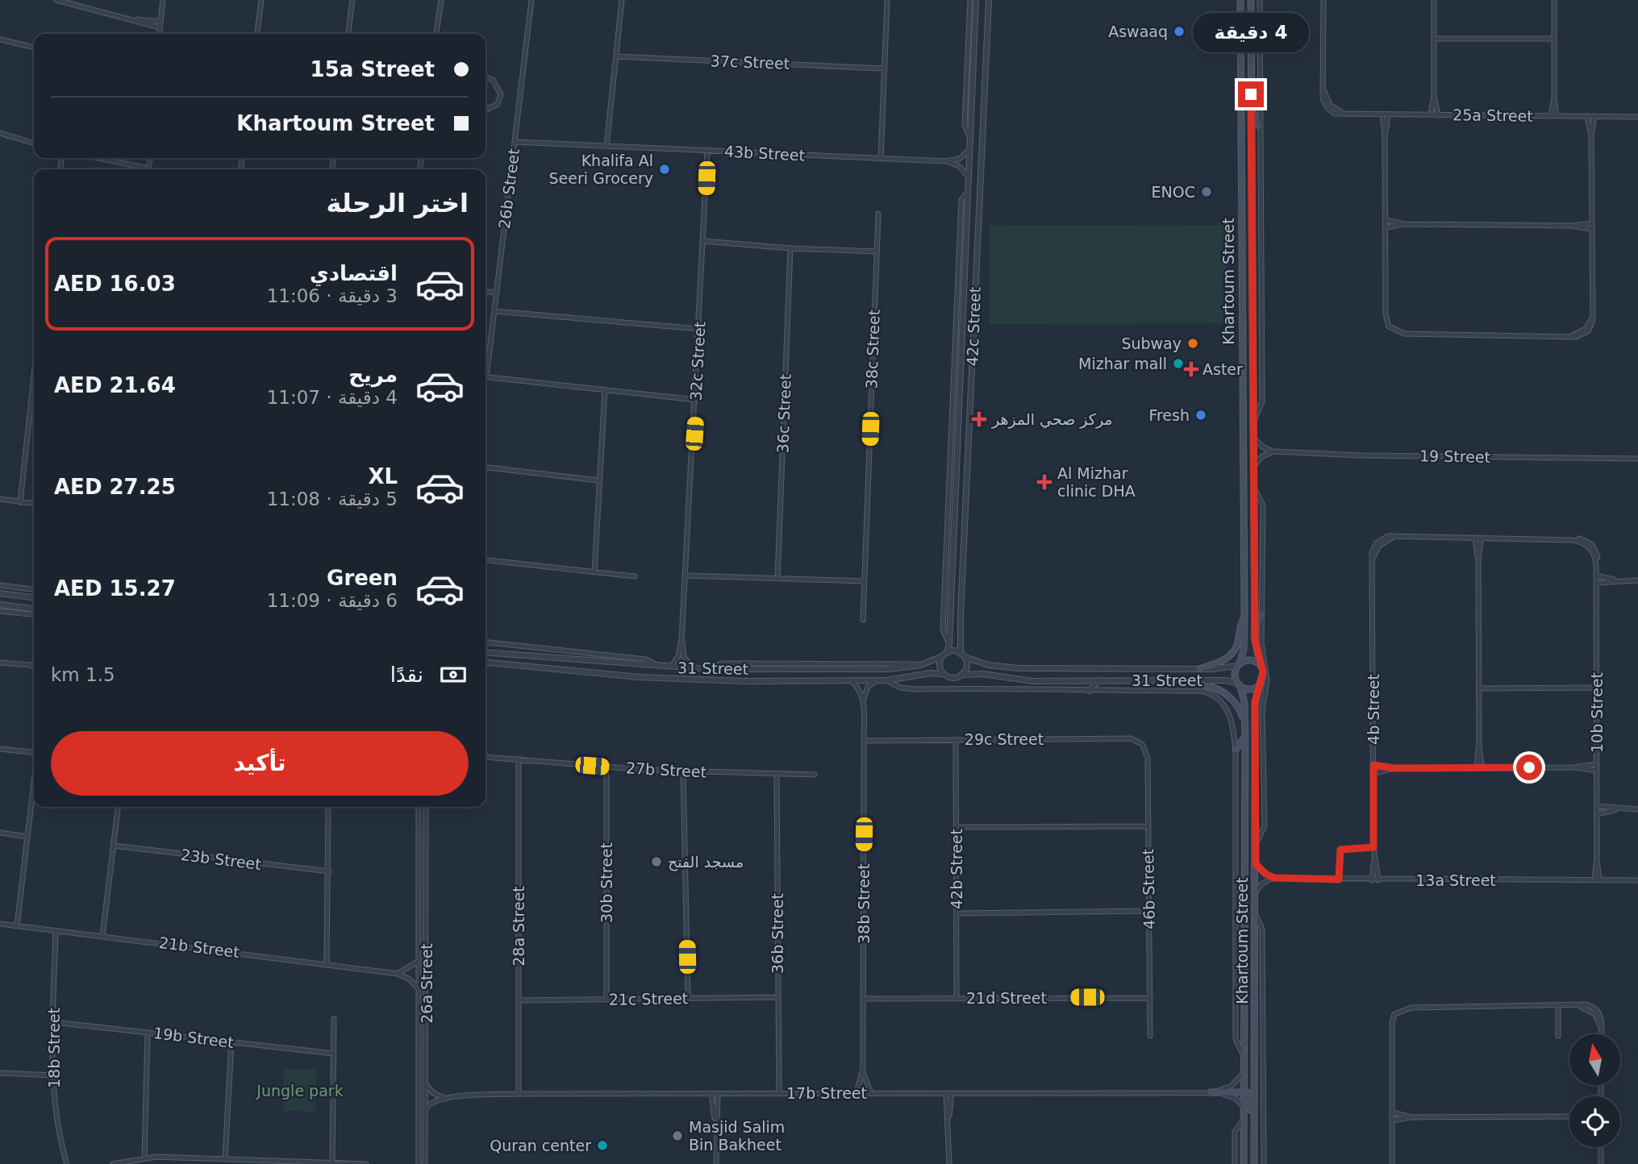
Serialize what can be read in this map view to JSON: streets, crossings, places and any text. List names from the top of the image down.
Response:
{
  "streets": {
    "main road": ["Khartoum Street"],
    "street": [
      "37c Street",
      "25a Street",
      "43b Street",
      "26b Street",
      "42c Street",
      "38c Street",
      "32c Street",
      "36c Street",
      "19 Street",
      "31 Street",
      "4b Street",
      "10b Street",
      "29c Street",
      "27b Street",
      "23b Street",
      "42b Street",
      "13a Street",
      "30b Street",
      "46b Street",
      "38b Street",
      "28a Street",
      "36b Street",
      "21b Street",
      "26a Street",
      "21d Street",
      "21c Street",
      "19b Street",
      "18b Street",
      "17b Street"
    ]
  },
  "crossings": [
    ["43b Street", "26b Street"],
    ["43b Street", "42c Street"],
    ["43b Street", "32c Street"],
    ["Khartoum Street", "31 Street"],
    ["Khartoum Street", "17b Street"],
    ["42c Street", "31 Street"],
    ["32c Street", "31 Street"],
    ["31 Street", "38b Street"],
    ["4b Street", "10b Street"],
    ["4b Street", "13a Street"],
    ["10b Street", "13a Street"],
    ["29c Street", "42b Street"],
    ["29c Street", "46b Street"],
    ["29c Street", "38b Street"],
    ["27b Street", "30b Street"],
    ["27b Street", "28a Street"],
    ["27b Street", "36b Street"],
    ["42b Street", "21d Street"],
    ["30b Street", "21c Street"],
    ["46b Street", "21d Street"],
    ["38b Street", "21d Street"],
    ["38b Street", "17b Street"],
    ["28a Street", "21c Street"],
    ["28a Street", "17b Street"],
    ["36b Street", "21c Street"],
    ["36b Street", "17b Street"],
    ["21b Street", "26a Street"],
    ["21b Street", "18b Street"],
    ["26a Street", "17b Street"],
    ["19b Street", "18b Street"]
  ],
  "parks": ["Jungle park"],
  "places": {
    "other": [
      "Aswaaq",
      "Khalifa Al Seeri Grocery",
      "ENOC",
      "Subway",
      "Mizhar mall",
      "Fresh",
      "مسجد الفتح",
      "Masjid Salim Bin Bakheet",
      "Quran center"
    ],
    "health": ["Aster", "مركز صحي المزهر", "Al Mizhar clinic DHA"]
  },
  "north": "top",
  "page": {
    "bubble": "4 دقيقة",
    "banner": ["15a Street", "Khartoum Street"],
    "heading": "اختر الرحلة",
    "list": [
      {
        "name": "اقتصادي",
        "note": "3 دقيقة · 11:06",
        "value": "AED 16.03"
      },
      {
        "name": "مريح",
        "note": "4 دقيقة · 11:07",
        "value": "AED 21.64"
      },
      {
        "name": "XL",
        "note": "5 دقيقة · 11:08",
        "value": "AED 27.25"
      },
      {
        "name": "Green",
        "note": "6 دقيقة · 11:09",
        "value": "AED 15.27"
      }
    ],
    "pay": ["نقدًا", "1.5 km"],
    "buttons": "تأكيد"
  }
}
